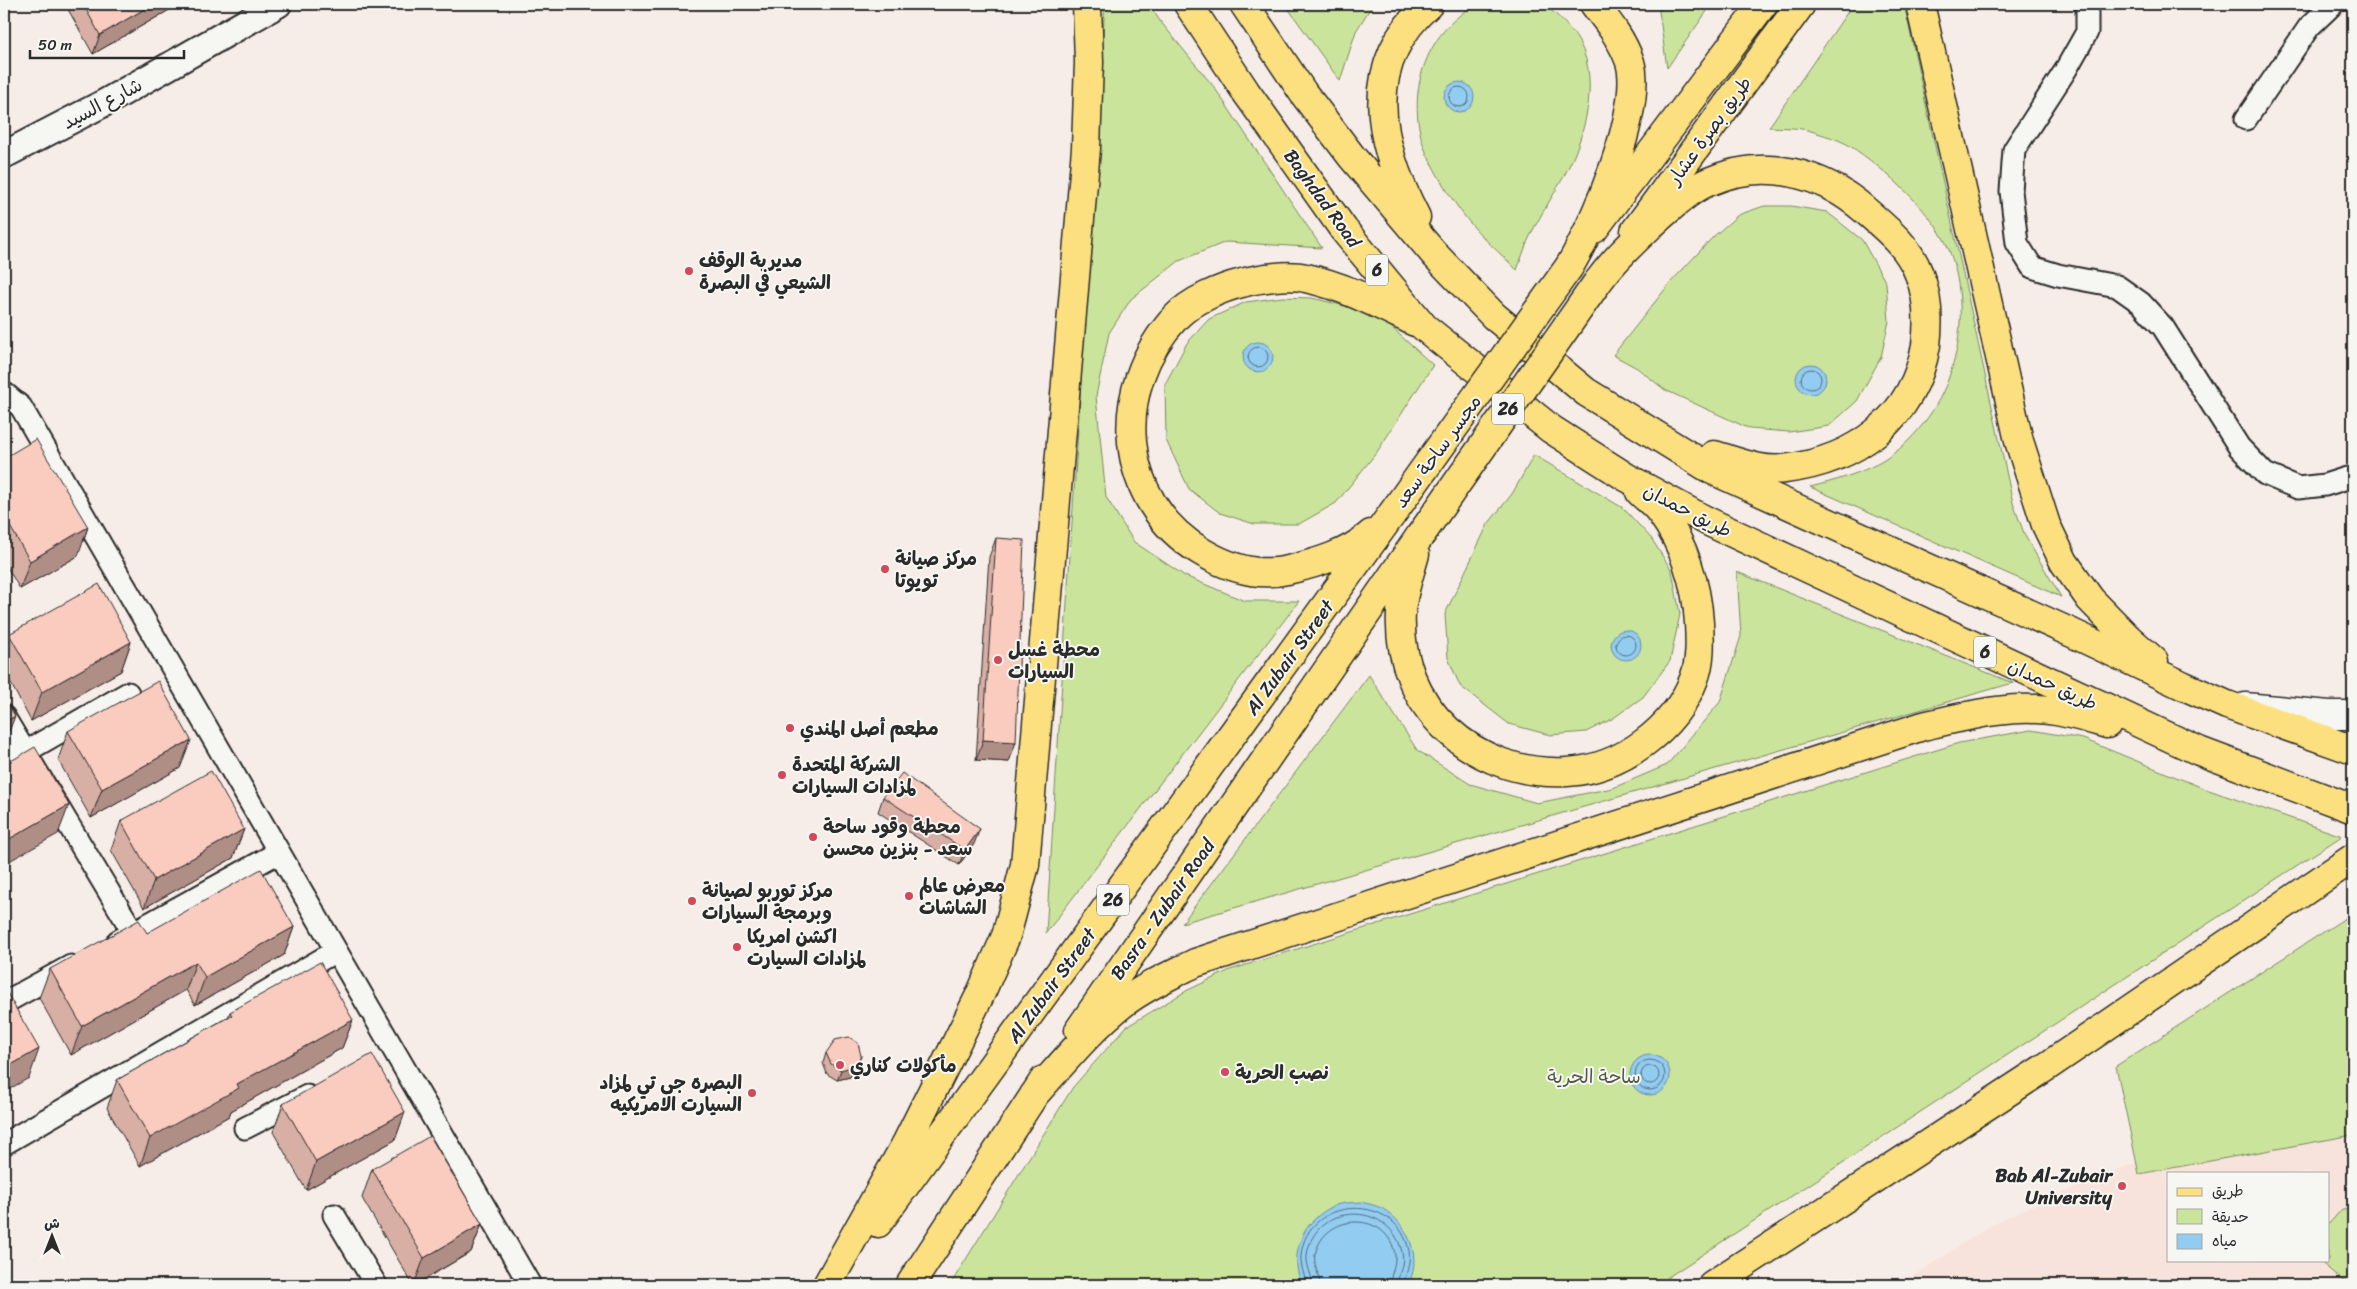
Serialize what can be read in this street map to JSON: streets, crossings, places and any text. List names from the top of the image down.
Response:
{
  "streets": {
    "main road": [
      "طريق بصرة عشار",
      "Baghdad Road",
      "6",
      "26",
      "مجسر ساحة سعد",
      "طريق حمدان",
      "Al Zubair Street",
      "Basra - Zubair Road"
    ],
    "street": ["شارع السيد"]
  },
  "crossings": [
    ["طريق بصرة عشار", "مجسر ساحة سعد"],
    ["Baghdad Road", "طريق حمدان"],
    ["مجسر ساحة سعد", "Al Zubair Street"],
    ["مجسر ساحة سعد", "Basra - Zubair Road"]
  ],
  "parks": ["ساحة الحرية"],
  "places": [
    "مديرية الوقف الشيعي في البصرة",
    "مركز صيانة تويوتا",
    "محطة غسل السيارات",
    "مطعم أصل المندي",
    "الشركة المتحدة لمزادات السيارات",
    "محطة وقود ساحة سعد - بنزين محسن",
    "معرض عالم الشاشات",
    "مركز توربو لصيانة وبرمجة السيارات",
    "اكشن امريكا لمزادات السيارت",
    "مأكولات كناري",
    "نصب الحرية",
    "البصره جي تي لمزاد السيارت الامريكيه",
    "Bab Al-Zubair University"
  ],
  "legend": ["طريق", "حديقة", "مياه"],
  "scale_bar": "50 m",
  "north": "top"
}
